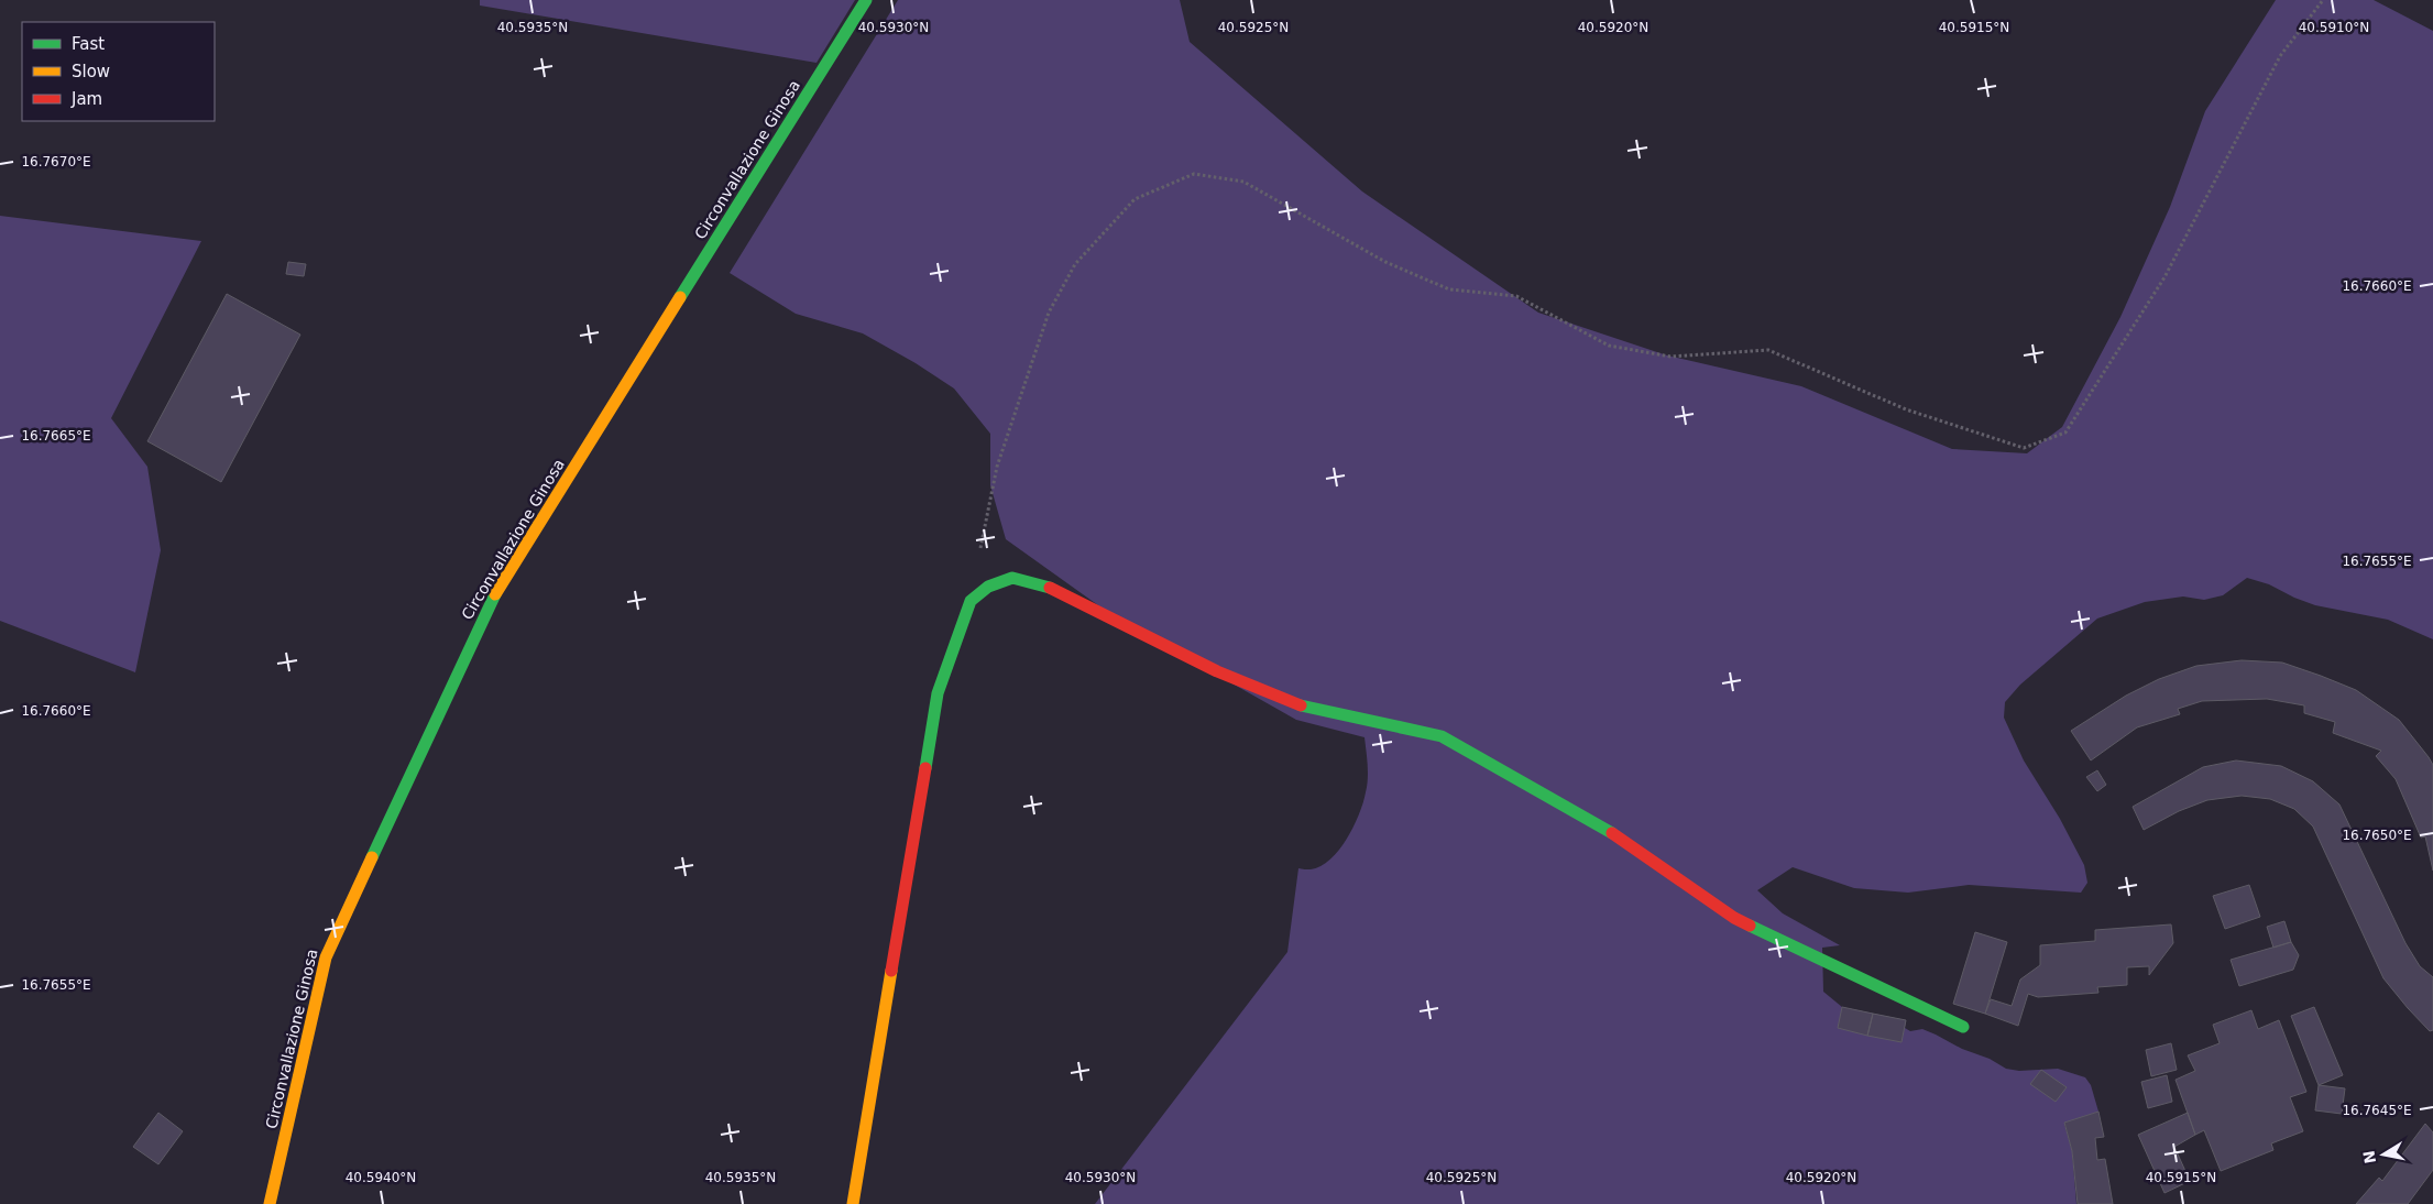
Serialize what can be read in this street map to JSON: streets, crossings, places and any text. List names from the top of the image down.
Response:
{
  "streets": {
    "street": ["Circonvallazione Ginosa"]
  },
  "legend": ["Fast", "Slow", "Jam"],
  "north": "left",
  "coordinates": [
    "40.5935°N",
    "40.5930°N",
    "40.5925°N",
    "40.5920°N",
    "40.5915°N",
    "40.5910°N",
    "16.7670°E",
    "16.7660°E",
    "16.7665°E",
    "16.7655°E",
    "16.7650°E",
    "16.7645°E",
    "40.5940°N"
  ]
}
